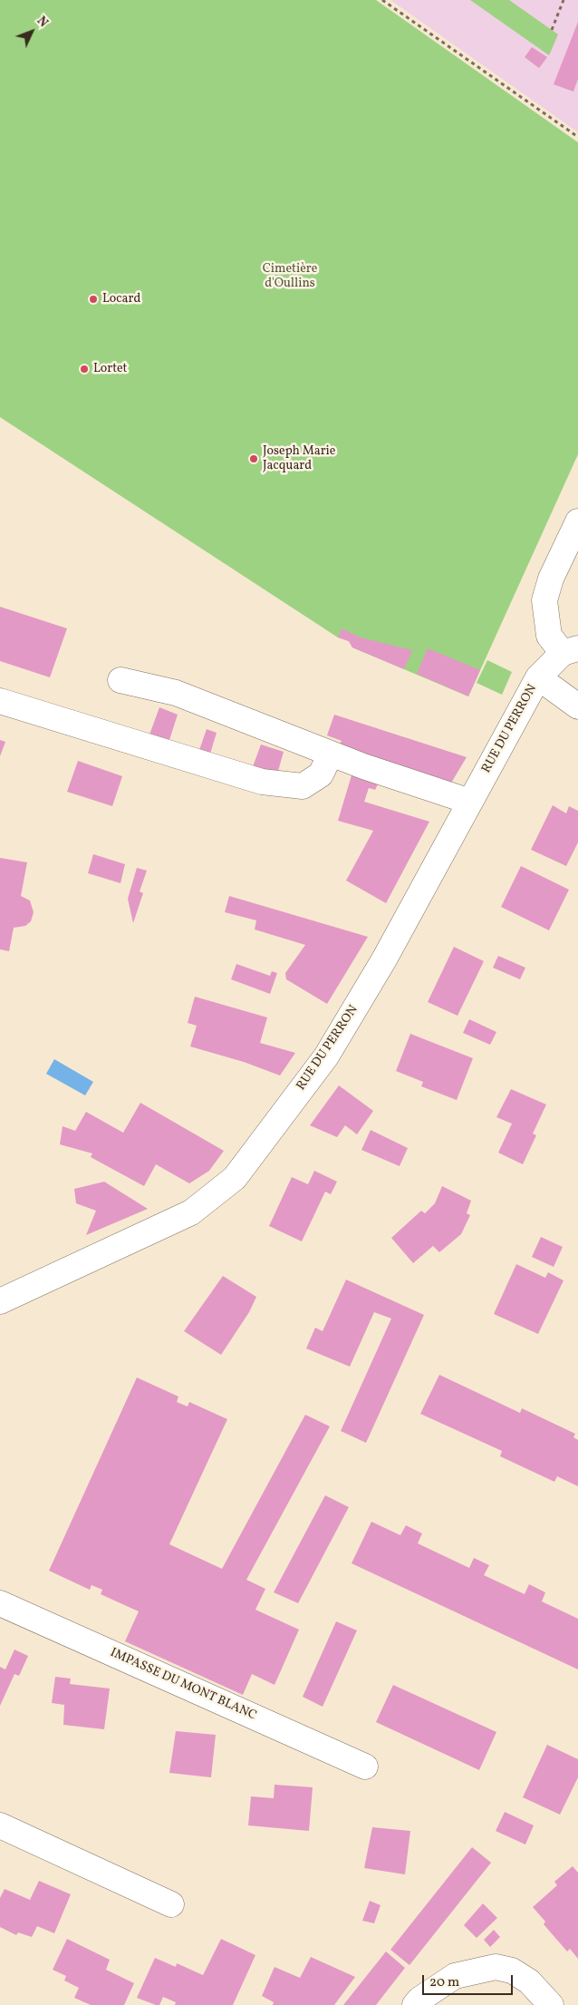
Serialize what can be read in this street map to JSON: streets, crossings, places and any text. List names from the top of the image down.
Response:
{
  "streets": {
    "street": ["RUE DU PERRON", "IMPASSE DU MONT BLANC"]
  },
  "parks": ["Cimetière d'Oullins"],
  "places": ["Locard", "Lortet", "Joseph Marie Jacquard"],
  "scale_bar": "20 m",
  "north": "top right"
}
